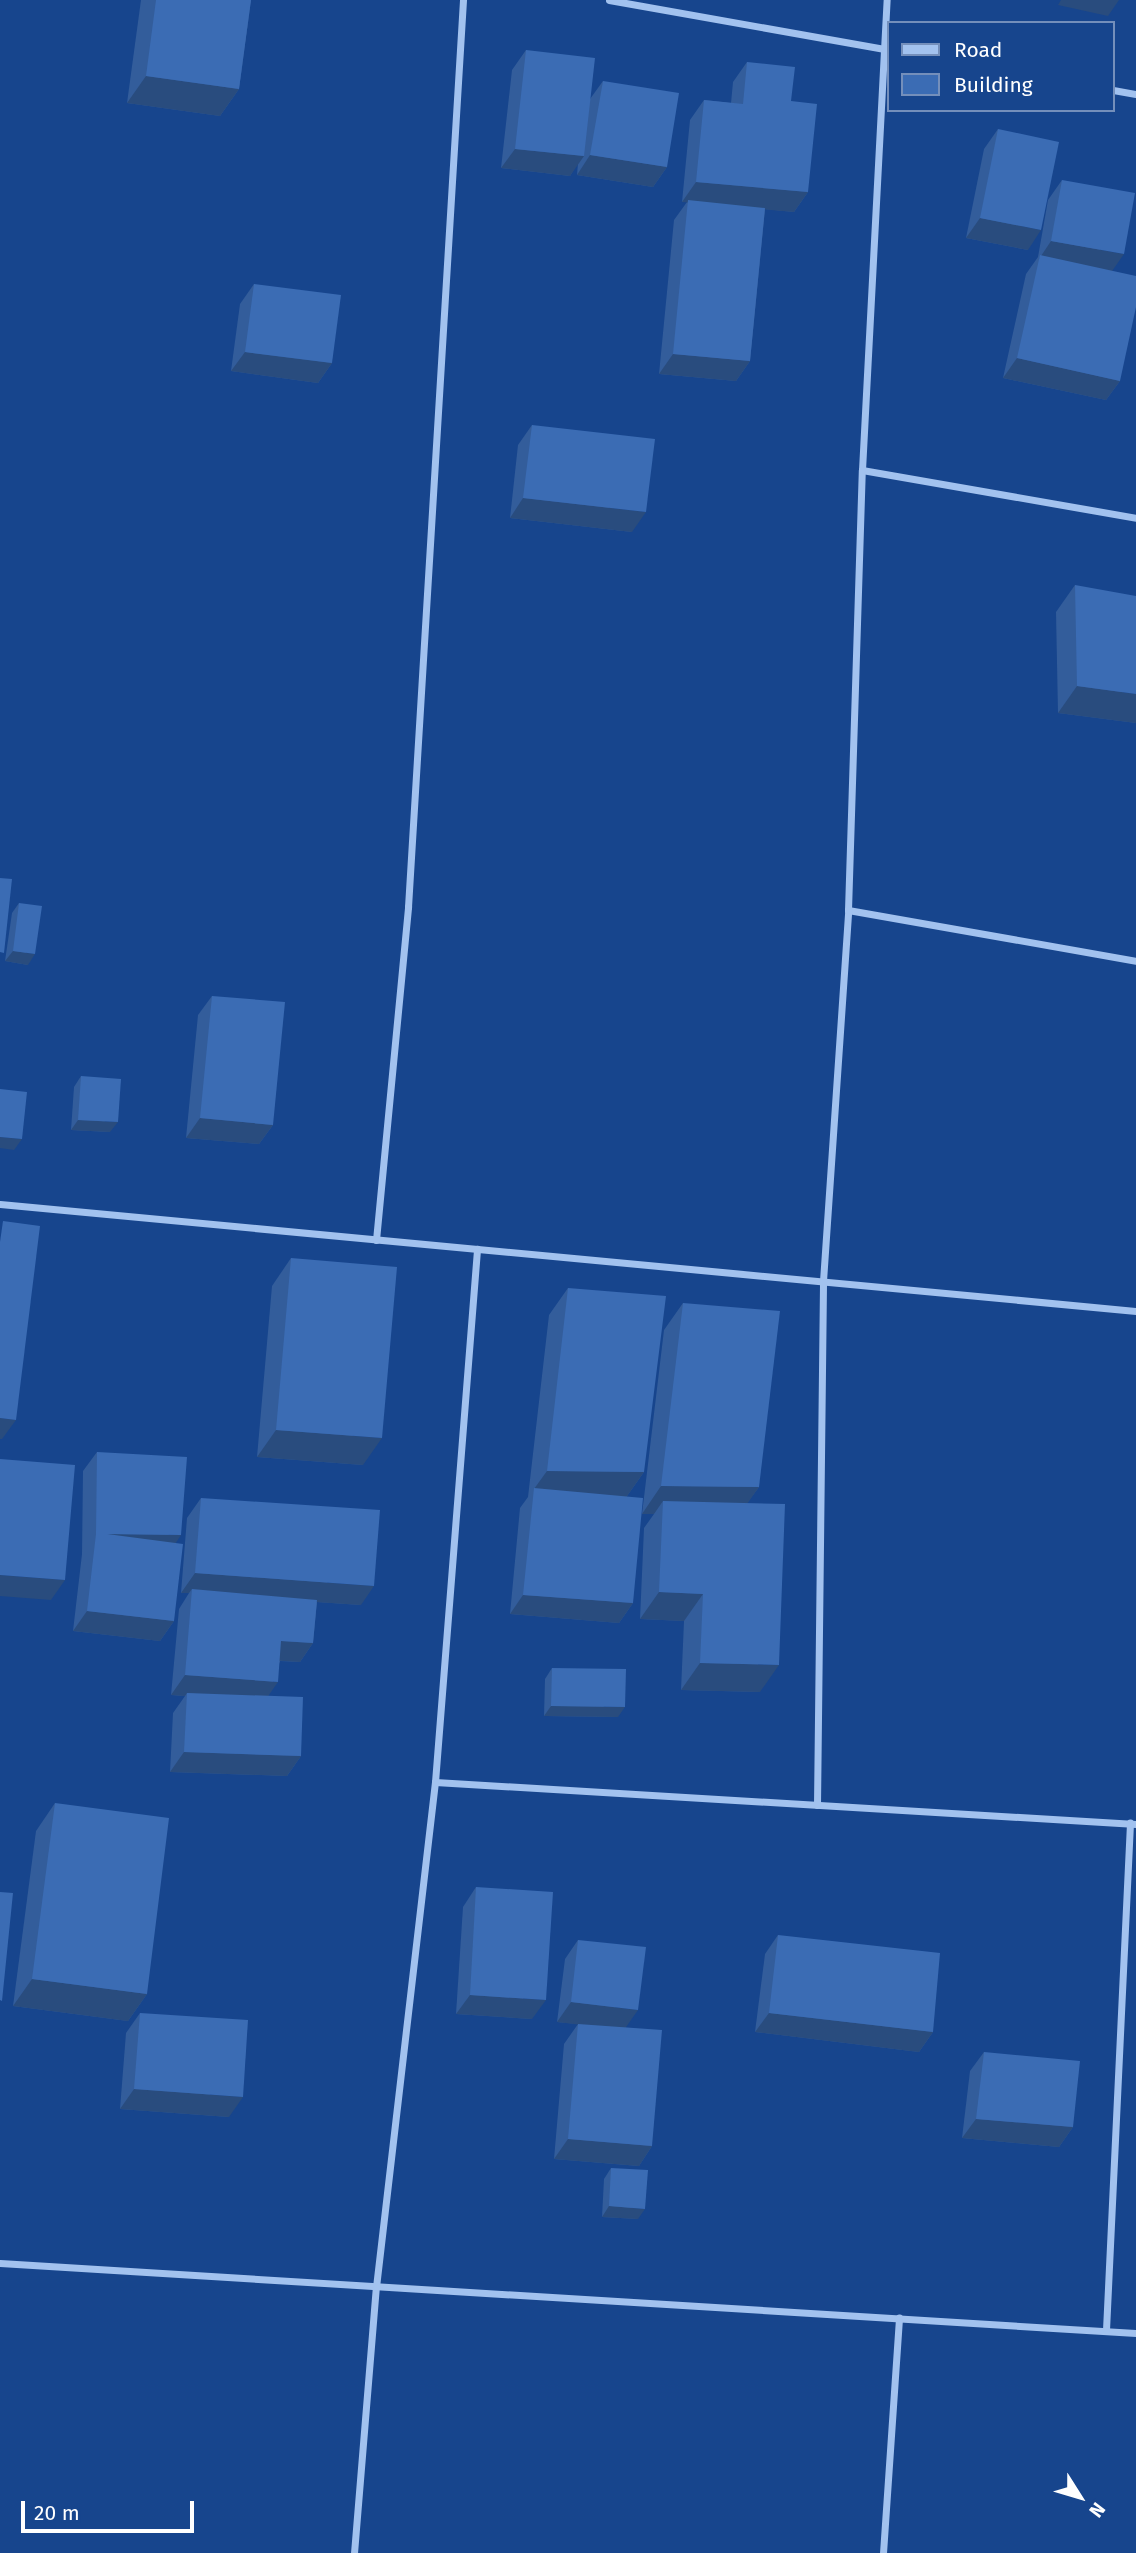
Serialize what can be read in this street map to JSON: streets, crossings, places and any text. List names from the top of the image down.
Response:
{
  "legend": ["Road", "Building"],
  "scale_bar": "20 m",
  "north": "bottom right"
}
